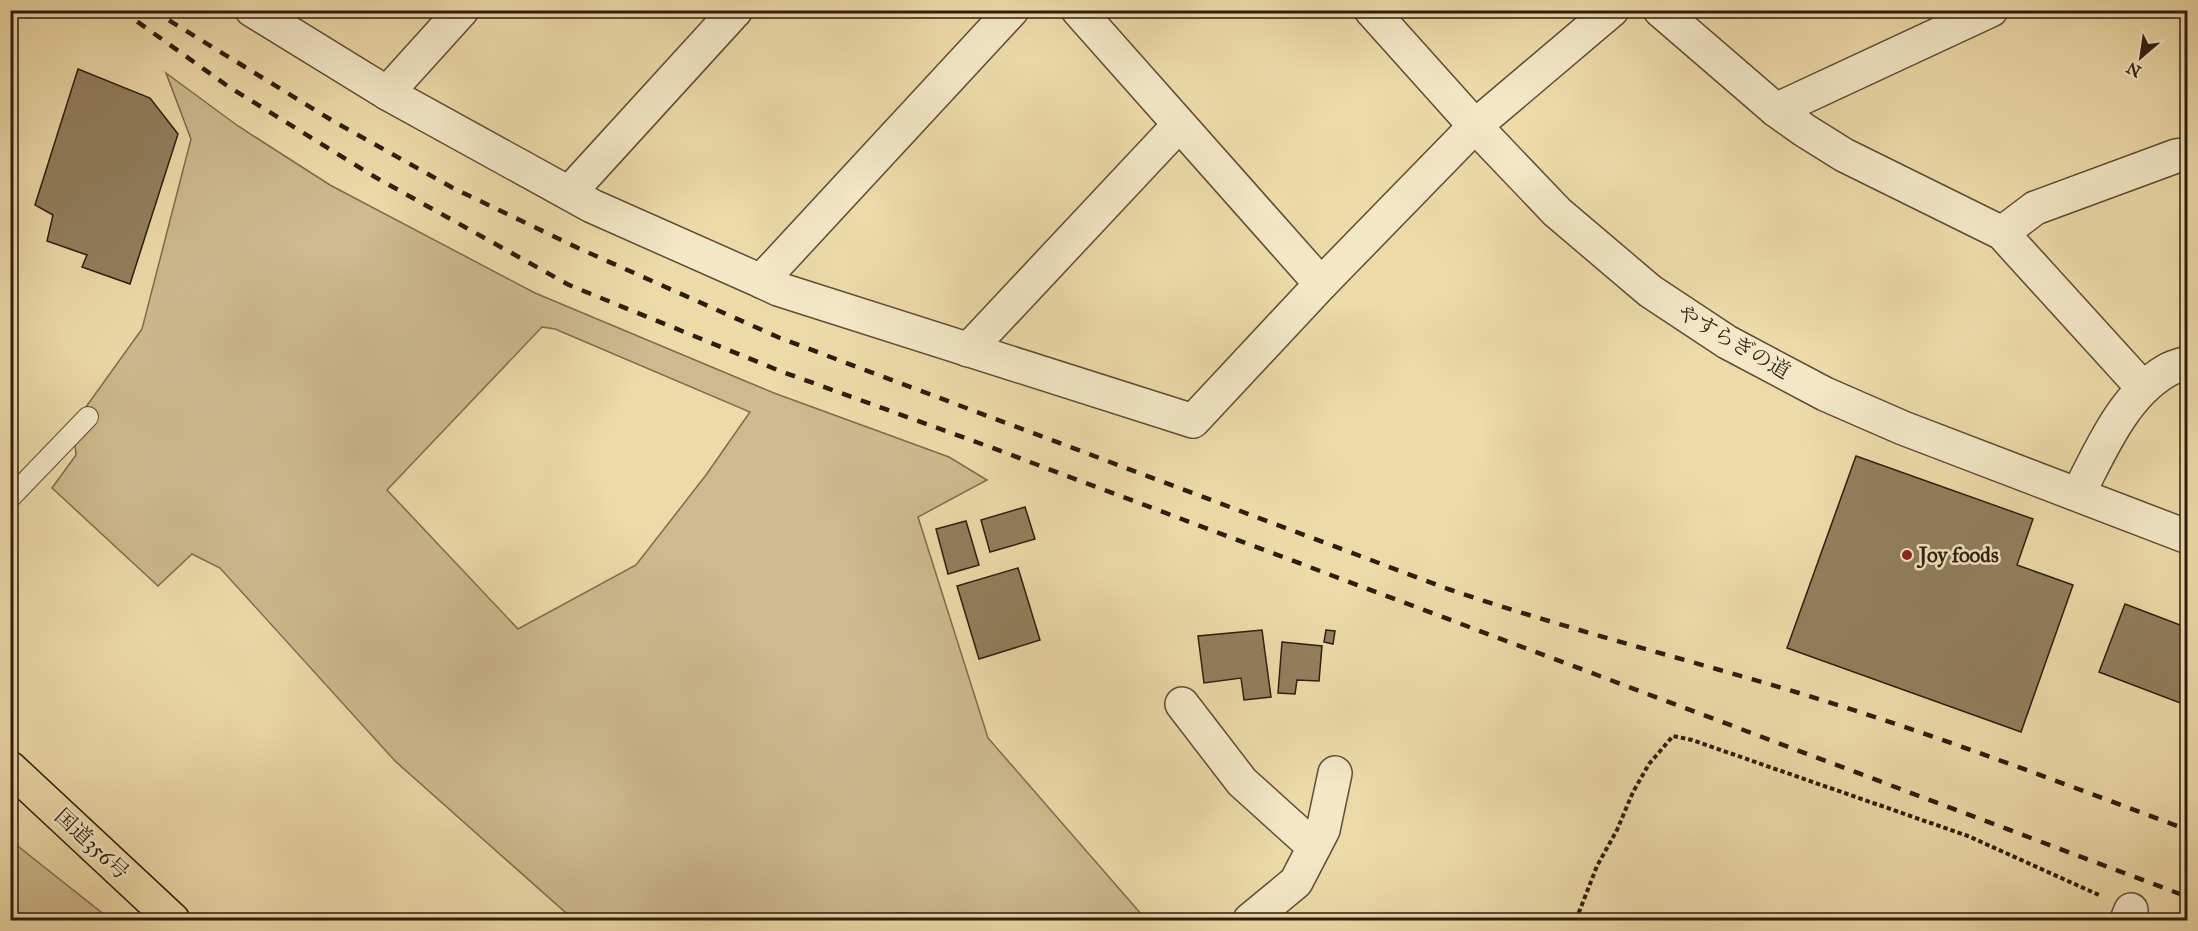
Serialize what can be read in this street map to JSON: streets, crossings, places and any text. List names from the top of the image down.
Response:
{
  "streets": {
    "highway": ["国道356号"],
    "street": ["やすらぎの道"]
  },
  "places": ["Joy foods"],
  "north": "bottom left"
}
